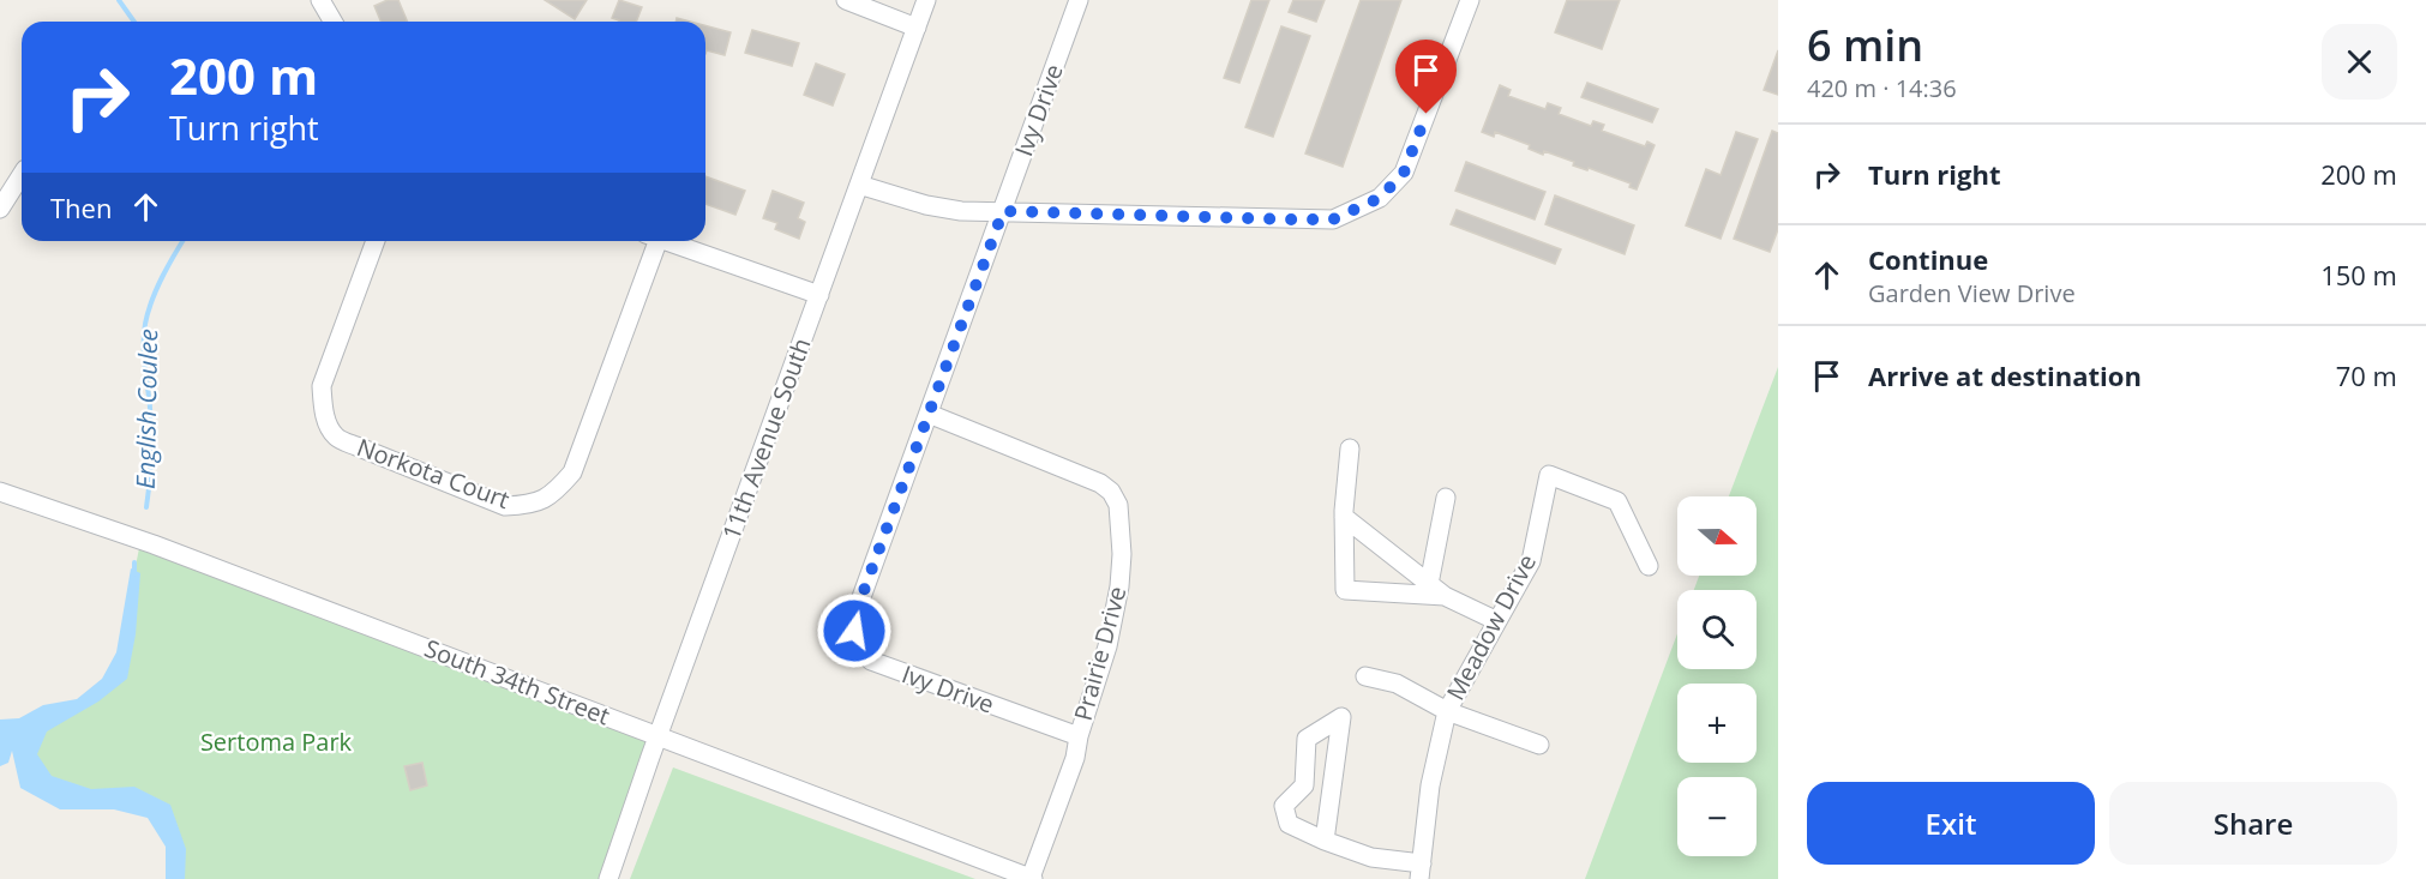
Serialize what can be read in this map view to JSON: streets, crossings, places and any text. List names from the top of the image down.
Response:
{
  "streets": {
    "street": [
      "Ivy Drive",
      "11th Avenue South",
      "Norkota Court",
      "Meadow Drive",
      "Prairie Drive",
      "South 34th Street"
    ]
  },
  "crossings": [
    ["Ivy Drive", "Prairie Drive"],
    ["11th Avenue South", "South 34th Street"],
    ["Prairie Drive", "South 34th Street"]
  ],
  "water": ["English Coulee"],
  "parks": ["Sertoma Park"],
  "north": "right",
  "page": {
    "heading": ["6 min", "420 m · 14:36"],
    "turn": ["200 m", "Turn right"],
    "list": [
      {
        "name": "Turn right",
        "value": "200 m"
      },
      {
        "name": "Continue",
        "note": "Garden View Drive",
        "value": "150 m"
      },
      {
        "name": "Arrive at destination",
        "value": "70 m"
      }
    ],
    "then": "Then",
    "map_buttons": ["+", "−"],
    "buttons": ["Exit", "Share"]
  }
}
